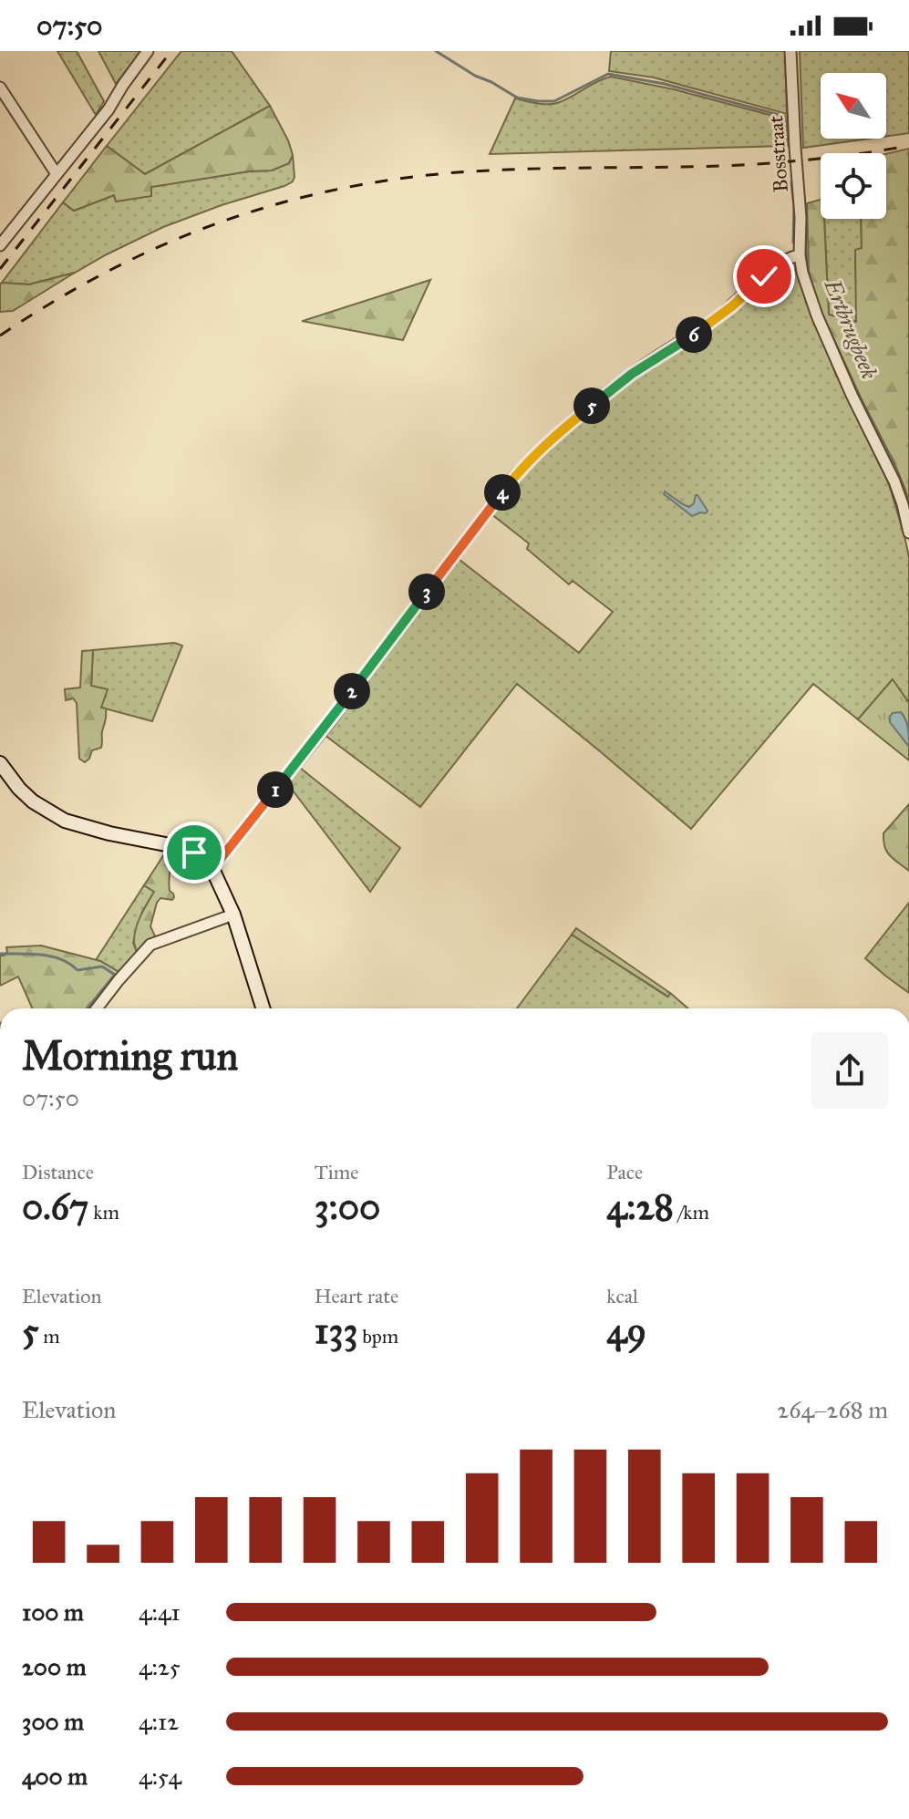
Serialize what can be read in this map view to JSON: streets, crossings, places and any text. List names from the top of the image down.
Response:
{
  "streets": {
    "street": ["Bosstraat"]
  },
  "water": ["Ertbrugbeek"],
  "north": "top left",
  "page": {
    "status": "07:50",
    "pins": [
      "6",
      "5",
      "4",
      "3",
      "2",
      "1"
    ],
    "heading": ["Morning run", "07:50"],
    "stats": [
      ["Distance", "0.67 km"],
      ["Time", "3:00"],
      ["Pace", "4:28 /km"],
      ["Elevation", "5 m"],
      ["Heart rate", "133 bpm"],
      ["kcal", "49"]
    ],
    "chart": ["Elevation", "264–268 m"],
    "list": [
      {
        "name": "100 m",
        "note": "4:41"
      },
      {
        "name": "200 m",
        "note": "4:25"
      },
      {
        "name": "300 m",
        "note": "4:12"
      },
      {
        "name": "400 m",
        "note": "4:54"
      }
    ]
  }
}
